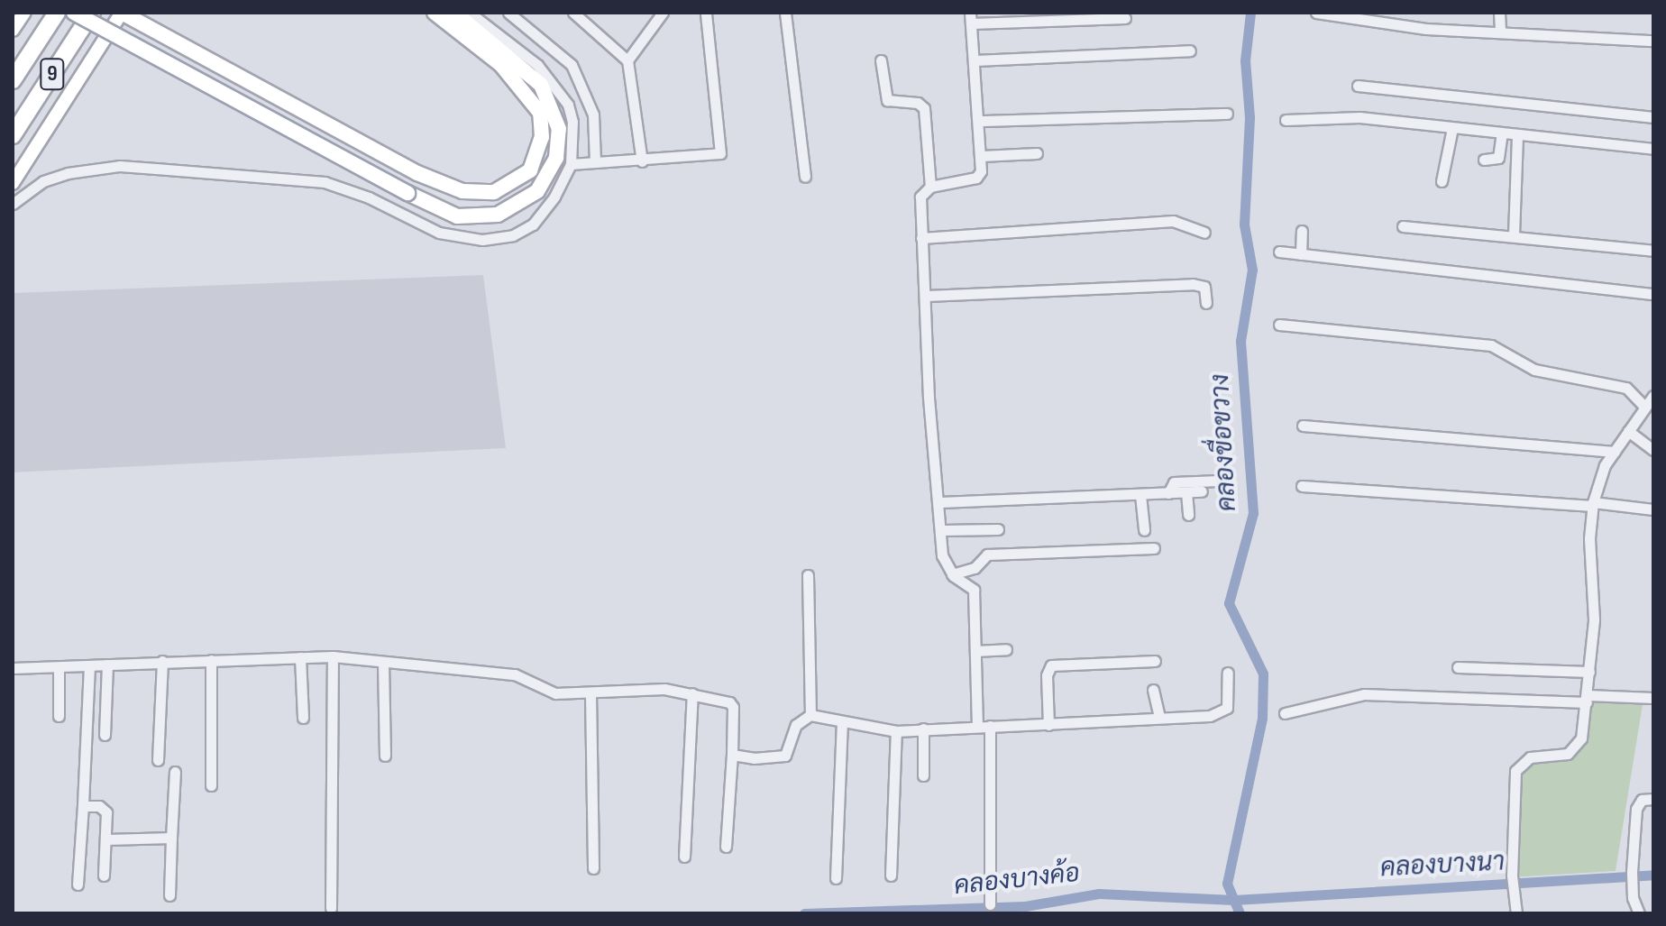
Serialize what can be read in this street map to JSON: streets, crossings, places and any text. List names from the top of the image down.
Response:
{
  "streets": {
    "highway": ["9"]
  },
  "water": ["คลองขื่อขวาง", "คลองบางนา", "คลองบางค้อ"]
}
